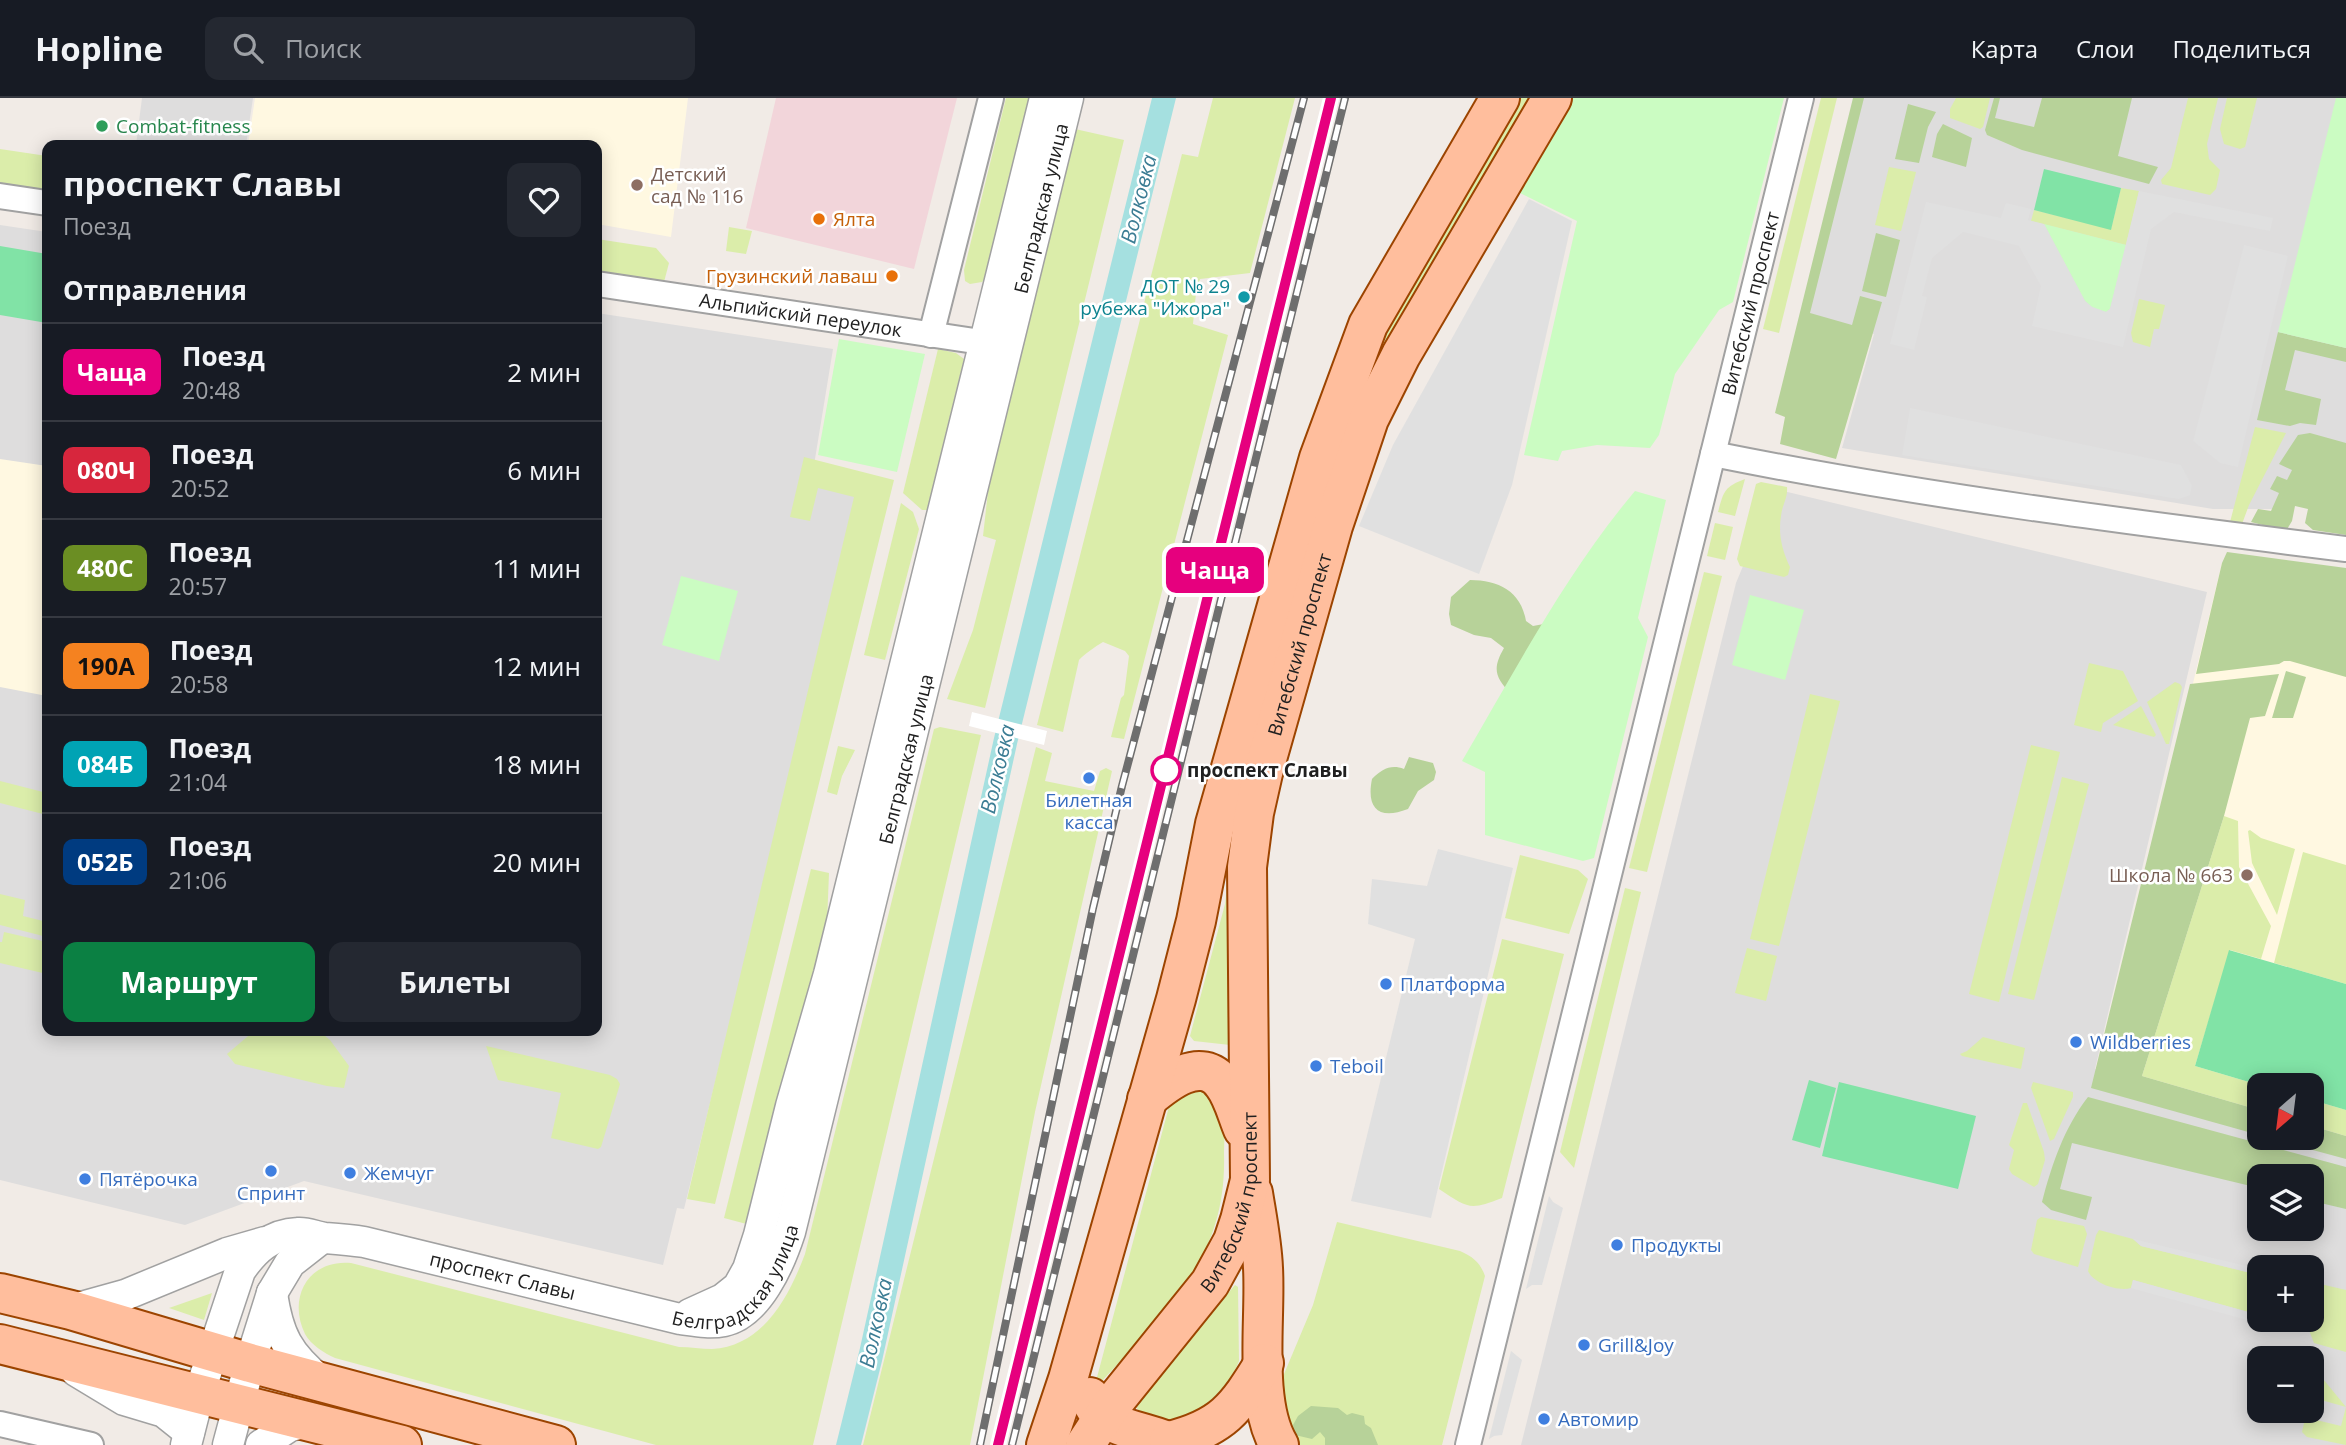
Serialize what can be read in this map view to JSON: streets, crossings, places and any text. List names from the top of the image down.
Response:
{
  "streets": {
    "main road": ["Витебский проспект"],
    "street": ["Белградская улица", "Альпийский переулок", "проспект Славы"]
  },
  "crossings": [
    ["Белградская улица", "Альпийский переулок"],
    ["Белградская улица", "проспект Славы"]
  ],
  "water": ["Волковка"],
  "places": [
    "Combat-fitness",
    "Детский сад № 116",
    "Ялта",
    "Грузинский лаваш",
    "ДОТ № 29 рубежа \"Ижора\"",
    "проспект Славы",
    "Билетная касса",
    "Школа № 663",
    "Платформа",
    "Wildberries",
    "Teboil",
    "Спринт",
    "Жемчуг",
    "Пятёрочка",
    "Продукты",
    "Grill&Joy",
    "Автомир"
  ],
  "north": "bottom left",
  "page": {
    "header": "Hopline",
    "search": "Поиск",
    "nav": ["Карта", "Слои", "Поделиться"],
    "on_map": "Чаща",
    "heading": [
      ["проспект Славы", "Поезд"],
      "Отправления"
    ],
    "list": [
      {
        "mark": "Чаща",
        "name": "Поезд",
        "note": "20:48",
        "value": "2 мин"
      },
      {
        "mark": "080Ч",
        "name": "Поезд",
        "note": "20:52",
        "value": "6 мин"
      },
      {
        "mark": "480С",
        "name": "Поезд",
        "note": "20:57",
        "value": "11 мин"
      },
      {
        "mark": "190А",
        "name": "Поезд",
        "note": "20:58",
        "value": "12 мин"
      },
      {
        "mark": "084Б",
        "name": "Поезд",
        "note": "21:04",
        "value": "18 мин"
      },
      {
        "mark": "052Б",
        "name": "Поезд",
        "note": "21:06",
        "value": "20 мин"
      }
    ],
    "buttons": ["Маршрут", "Билеты"],
    "map_buttons": ["+", "−"]
  }
}
